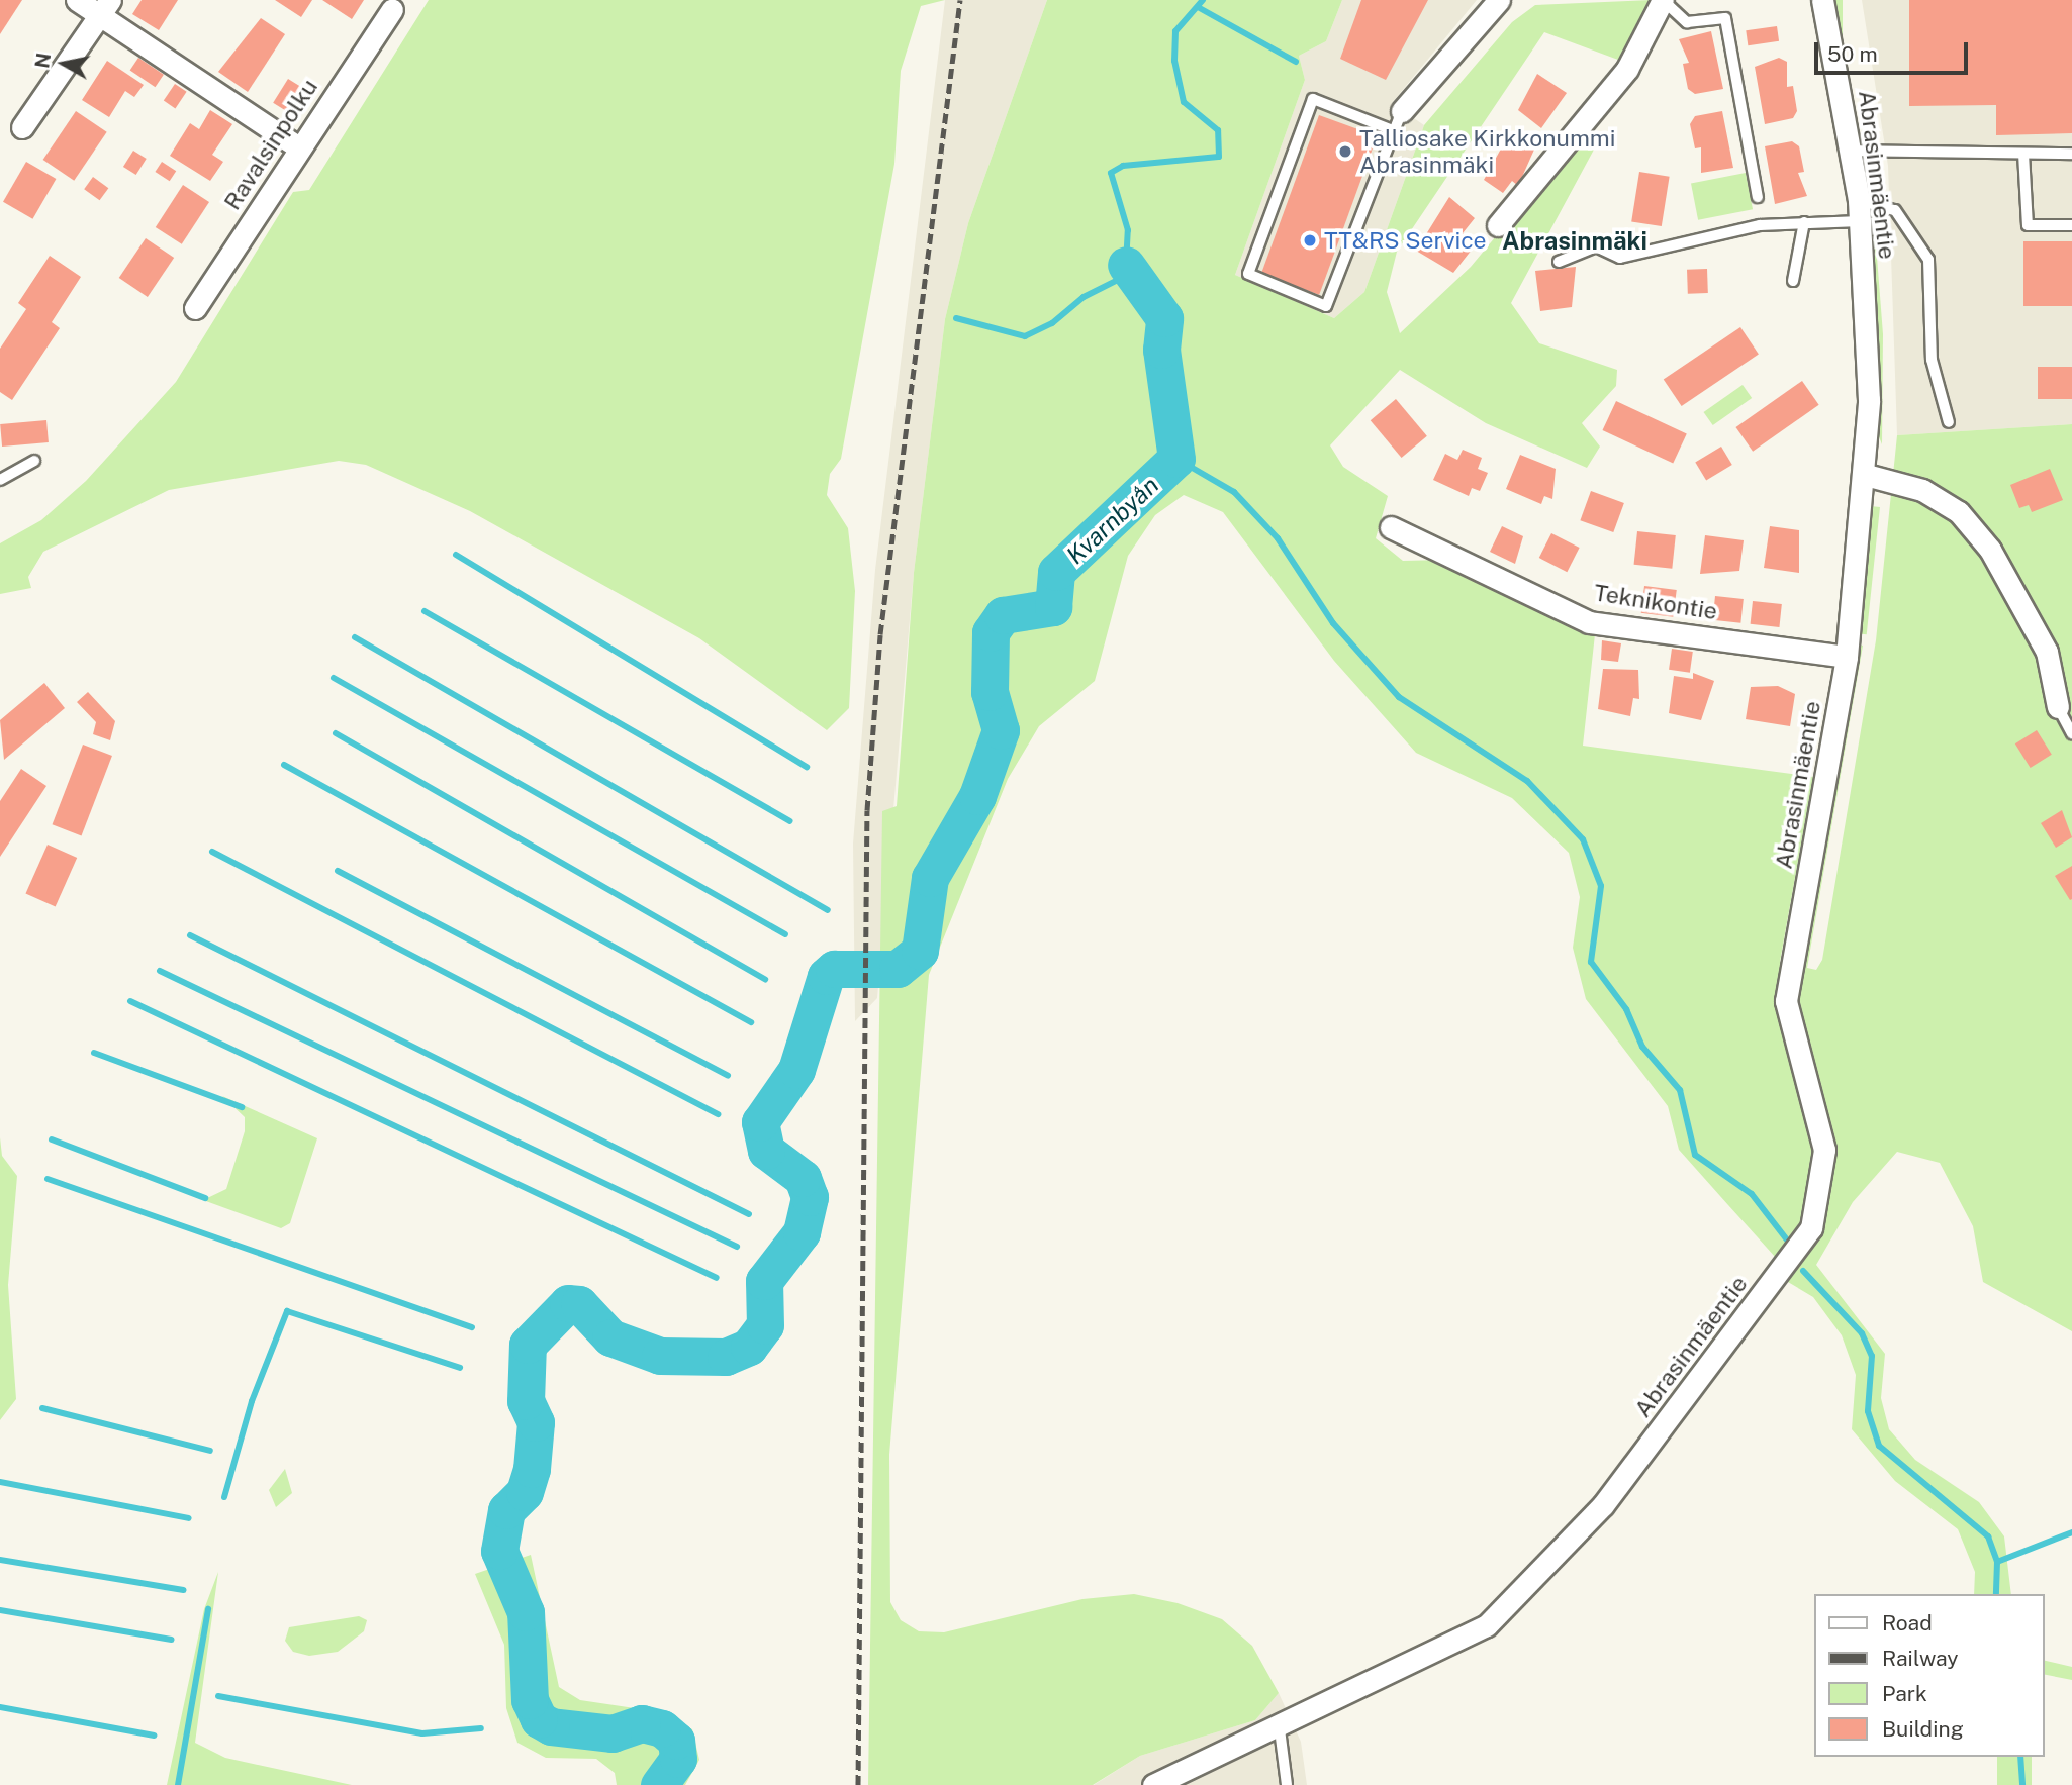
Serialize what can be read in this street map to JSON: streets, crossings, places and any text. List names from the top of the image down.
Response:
{
  "streets": {
    "street": ["Ravalsinpolku", "Abrasinmäentie", "Teknikontie"]
  },
  "crossings": [
    ["Abrasinmäentie", "Teknikontie"]
  ],
  "districts": ["Abrasinmäki"],
  "water": ["Kvarnbyån"],
  "places": ["Talliosake Kirkkonummi Abrasinmäki", "TT&RS Service"],
  "legend": [
    "Road",
    "Railway",
    "Park",
    "Building"
  ],
  "scale_bar": "50 m",
  "north": "left"
}
